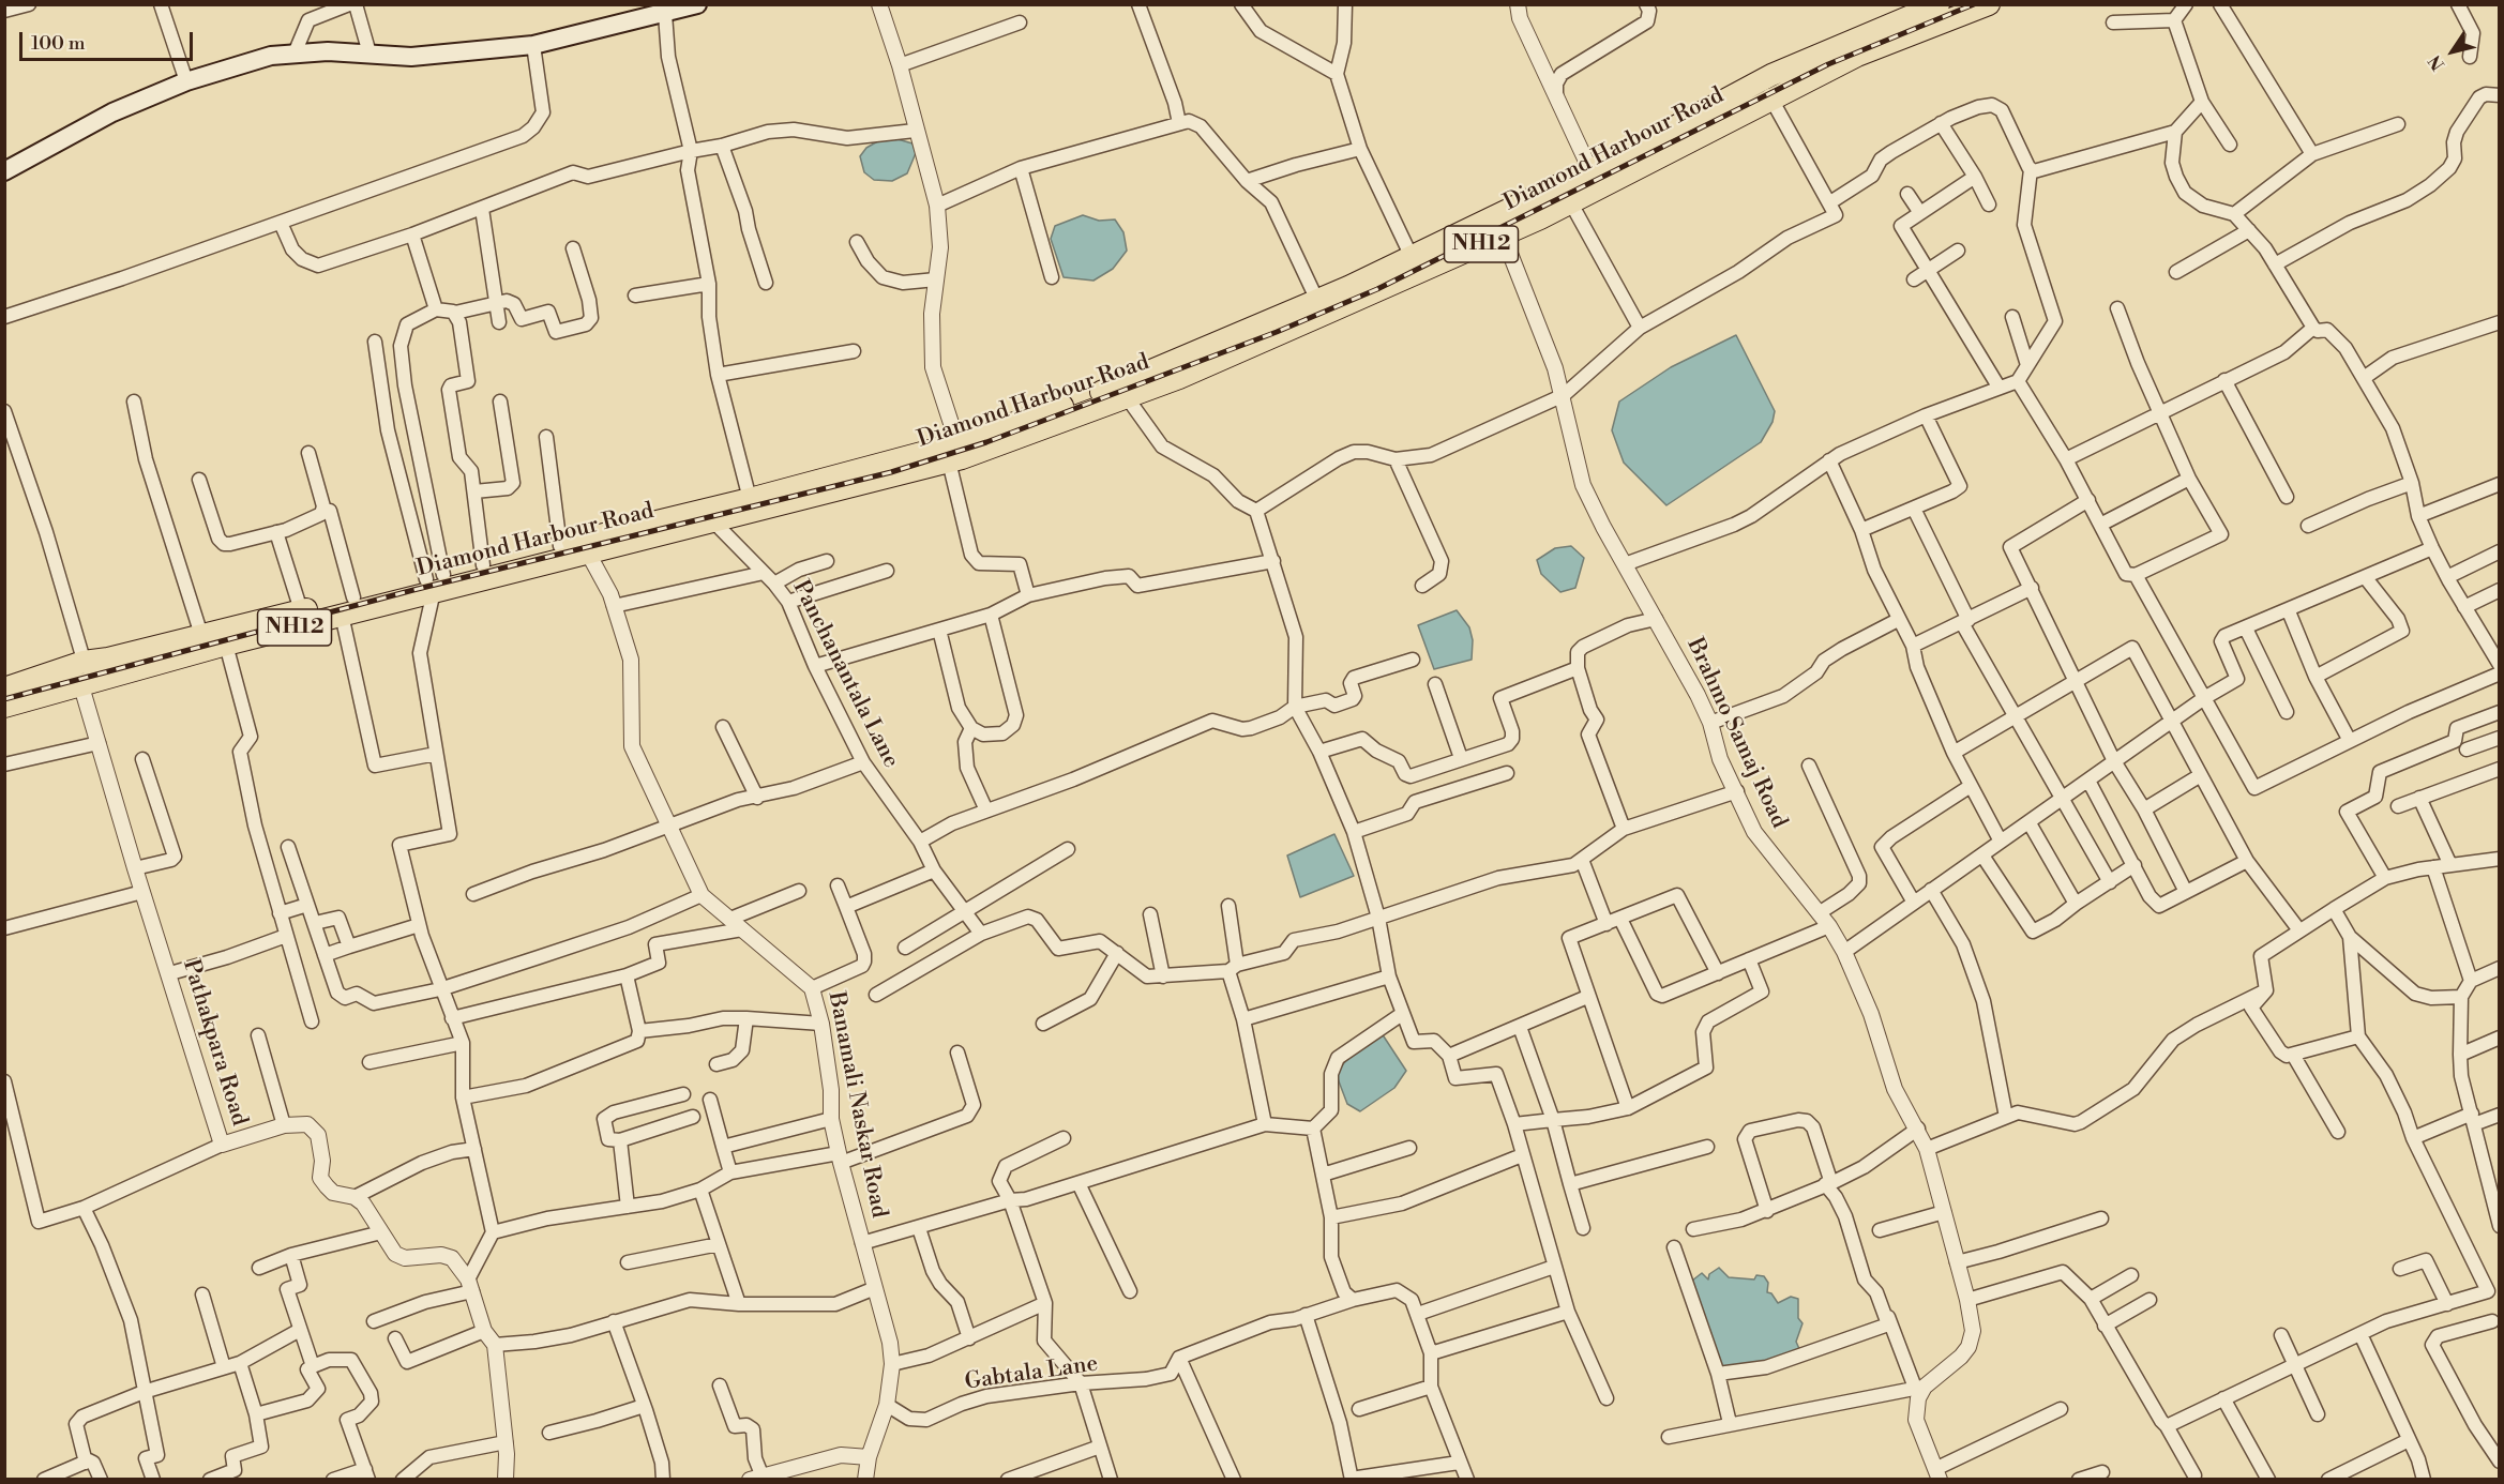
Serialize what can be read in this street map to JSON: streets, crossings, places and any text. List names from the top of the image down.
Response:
{
  "streets": {
    "highway": ["Diamond Harbour Road", "NH12"],
    "street": [
      "Panchanantala Lane",
      "Brahmo Samaj Road",
      "Pathakpara Road",
      "Banamali Naskar Road",
      "Gabtala Lane"
    ]
  },
  "crossings": [
    ["Diamond Harbour Road", "Panchanantala Lane"],
    ["Diamond Harbour Road", "Brahmo Samaj Road"],
    ["Diamond Harbour Road", "Pathakpara Road"],
    ["Diamond Harbour Road", "Banamali Naskar Road"],
    ["Banamali Naskar Road", "Gabtala Lane"]
  ],
  "scale_bar": "100 m",
  "north": "bottom left"
}
